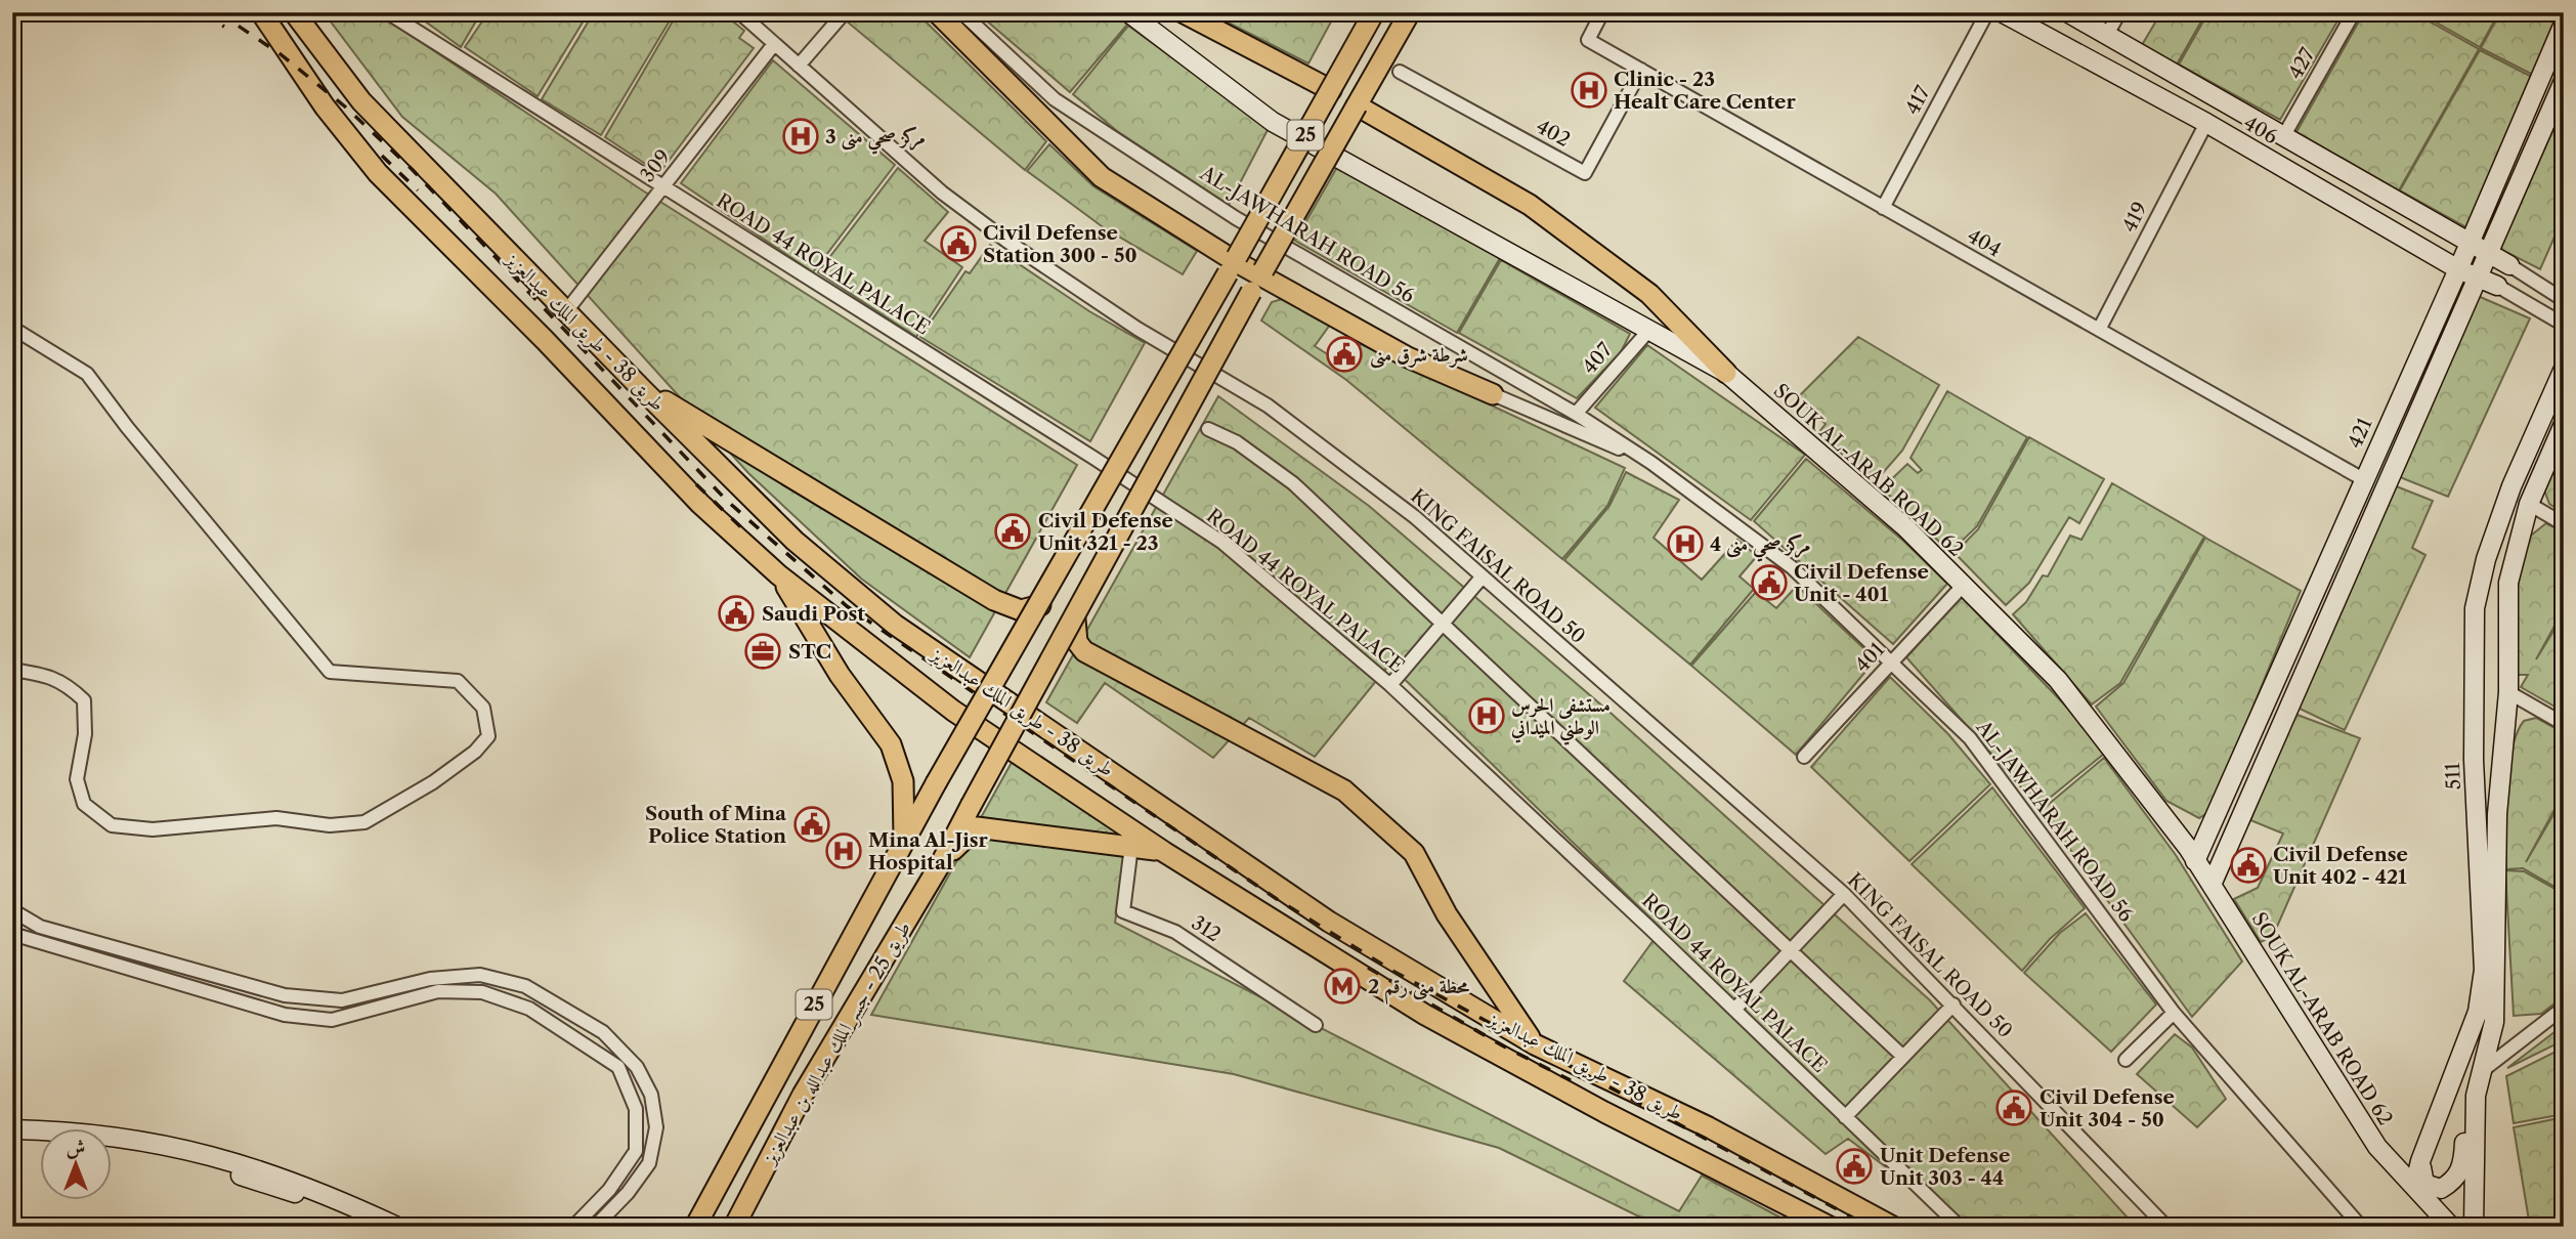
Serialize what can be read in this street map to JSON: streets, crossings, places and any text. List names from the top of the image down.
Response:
{
  "streets": {
    "main road": ["25", "طريق 38 - طريق الملك عبدالعزيز", "طريق 25 - جسر الملك عبدالله بن عبدالعزيز"],
    "street": [
      "427",
      "417",
      "406",
      "402",
      "309",
      "419",
      "AL-JAWHARAH ROAD 56",
      "404",
      "ROAD 44 ROYAL PALACE",
      "407",
      "421",
      "SOUK AL-ARAB ROAD 62",
      "KING FAISAL ROAD 50",
      "401",
      "511",
      "312"
    ]
  },
  "crossings": [
    ["427", "406"],
    ["417", "404"],
    ["406", "419"],
    ["406", "421"],
    ["402", "404"],
    ["25", "طريق 25 - جسر الملك عبدالله بن عبدالعزيز"],
    ["309", "ROAD 44 ROYAL PALACE"],
    ["309", "طريق 38 - طريق الملك عبدالعزيز"],
    ["309", "KING FAISAL ROAD 50"],
    ["419", "404"],
    ["AL-JAWHARAH ROAD 56", "407"],
    ["AL-JAWHARAH ROAD 56", "401"],
    ["404", "421"],
    ["407", "SOUK AL-ARAB ROAD 62"],
    ["421", "SOUK AL-ARAB ROAD 62"],
    ["SOUK AL-ARAB ROAD 62", "401"],
    ["SOUK AL-ARAB ROAD 62", "511"]
  ],
  "places": {
    "hospital": [
      "Clinic - 23 Healt Care Center",
      "مركز صحي منى 3",
      "مركز صحي منى 4",
      "مستشفى الحرس الوطني الميداني",
      "Mina Al-Jisr Hospital"
    ],
    "public building": [
      "Civil Defense Station 300 - 50",
      "شرطة شرق منى",
      "Civil Defense Unit 321 - 23",
      "Civil Defense Unit - 401",
      "Saudi Post",
      "South of Mina Police Station",
      "Civil Defense Unit 402 - 421",
      "Civil Defense Unit 304 - 50",
      "Unit Defense Unit 303 - 44"
    ],
    "office": ["STC"],
    "metro station": ["محطة منى رقم 2"]
  },
  "north": "top"
}
